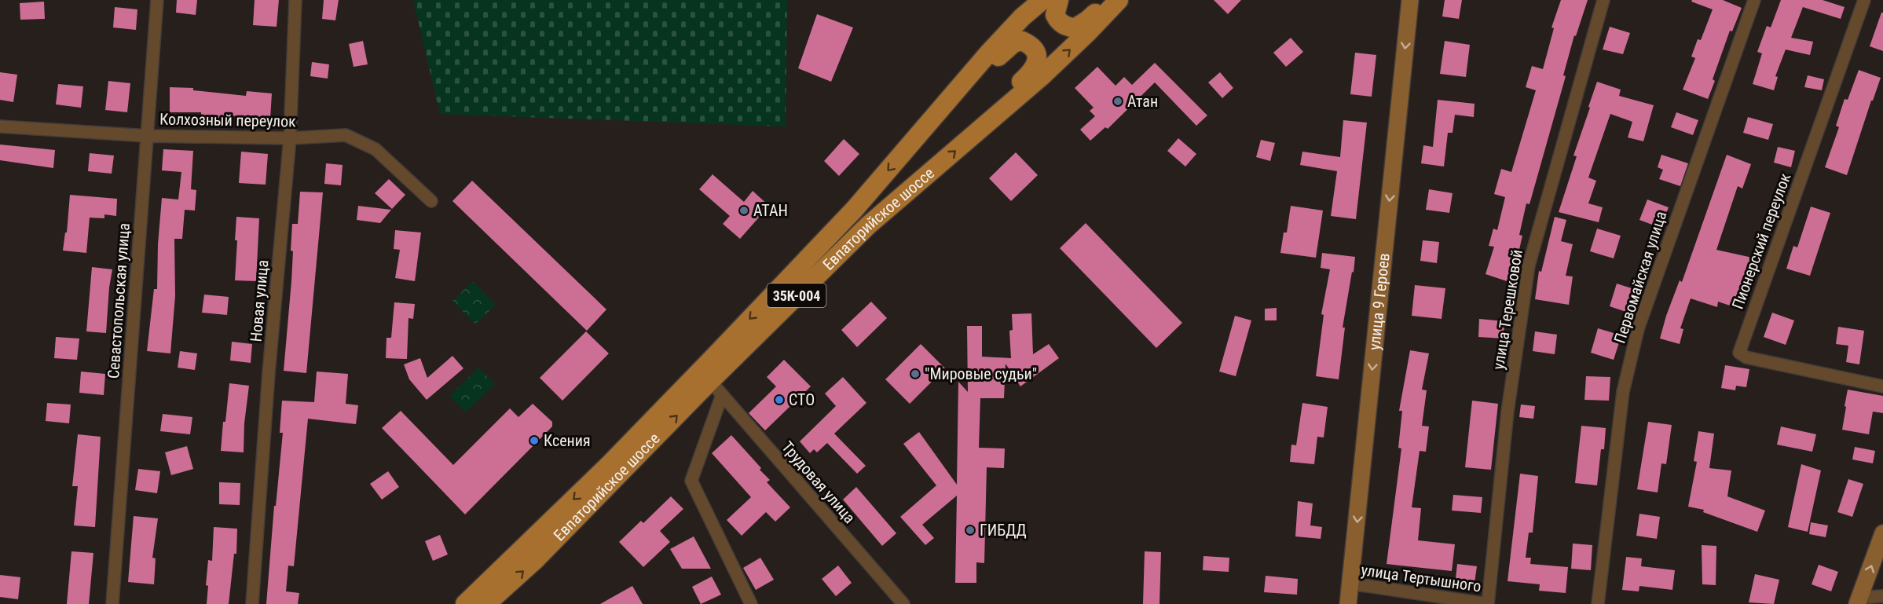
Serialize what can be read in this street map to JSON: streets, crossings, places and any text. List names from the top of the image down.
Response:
{
  "streets": {
    "main road": ["Евпаторийское шоссе", "35К-004"],
    "street": [
      "Колхозный переулок",
      "Пионерский переулок",
      "Первомайская улица",
      "Севастопольская улица",
      "Новая улица",
      "улица 9 Героев",
      "улица Терешковой",
      "Трудовая улица",
      "улица Тертышного"
    ]
  },
  "crossings": [
    ["Колхозный переулок", "Севастопольская улица"],
    ["Колхозный переулок", "Новая улица"],
    ["Евпаторийское шоссе", "Трудовая улица"],
    ["улица 9 Героев", "улица Тертышного"],
    ["улица Терешковой", "улица Тертышного"]
  ],
  "one_way": ["улица 9 Героев"],
  "places": [
    "Атан",
    "АТАН",
    "\"Мировые судьи\"",
    "СТО",
    "Ксения",
    "ГИБДД"
  ]
}
